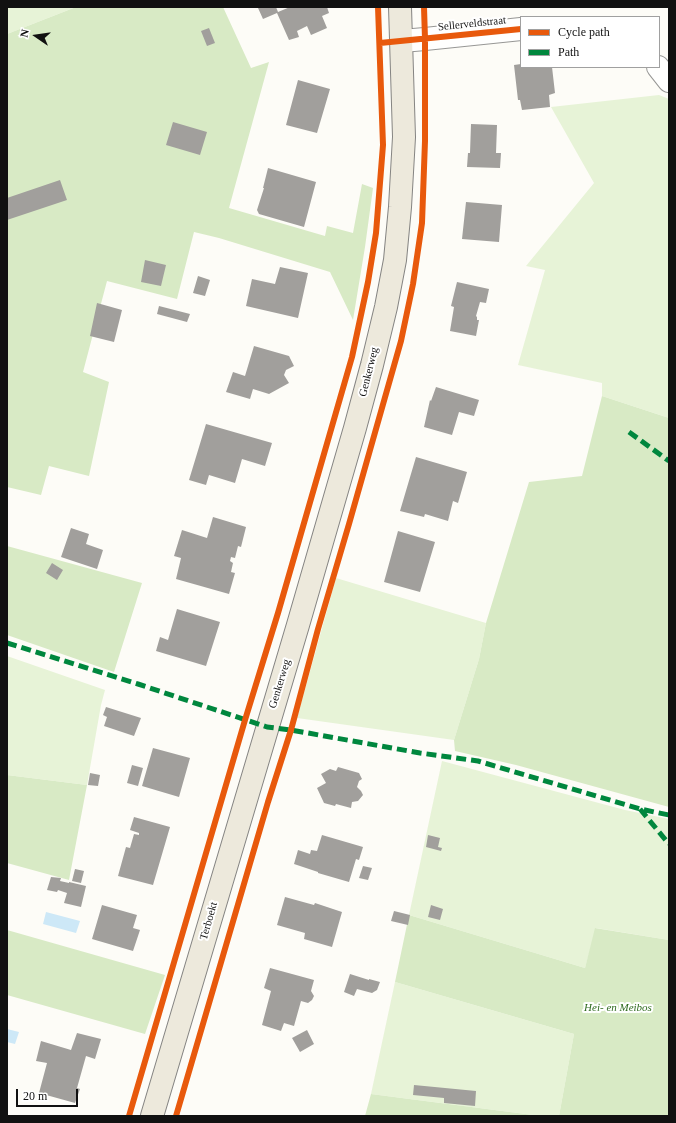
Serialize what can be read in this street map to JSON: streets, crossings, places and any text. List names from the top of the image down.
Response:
{
  "streets": {
    "main road": ["Genkerweg", "Terboekt"],
    "street": ["Sellerveldstraat"]
  },
  "crossings": [
    ["Sellerveldstraat", "Genkerweg"],
    ["Genkerweg", "Terboekt"]
  ],
  "parks": ["Hei- en Meibos"],
  "legend": ["Cycle path", "Path"],
  "scale_bar": "20 m",
  "north": "left"
}
